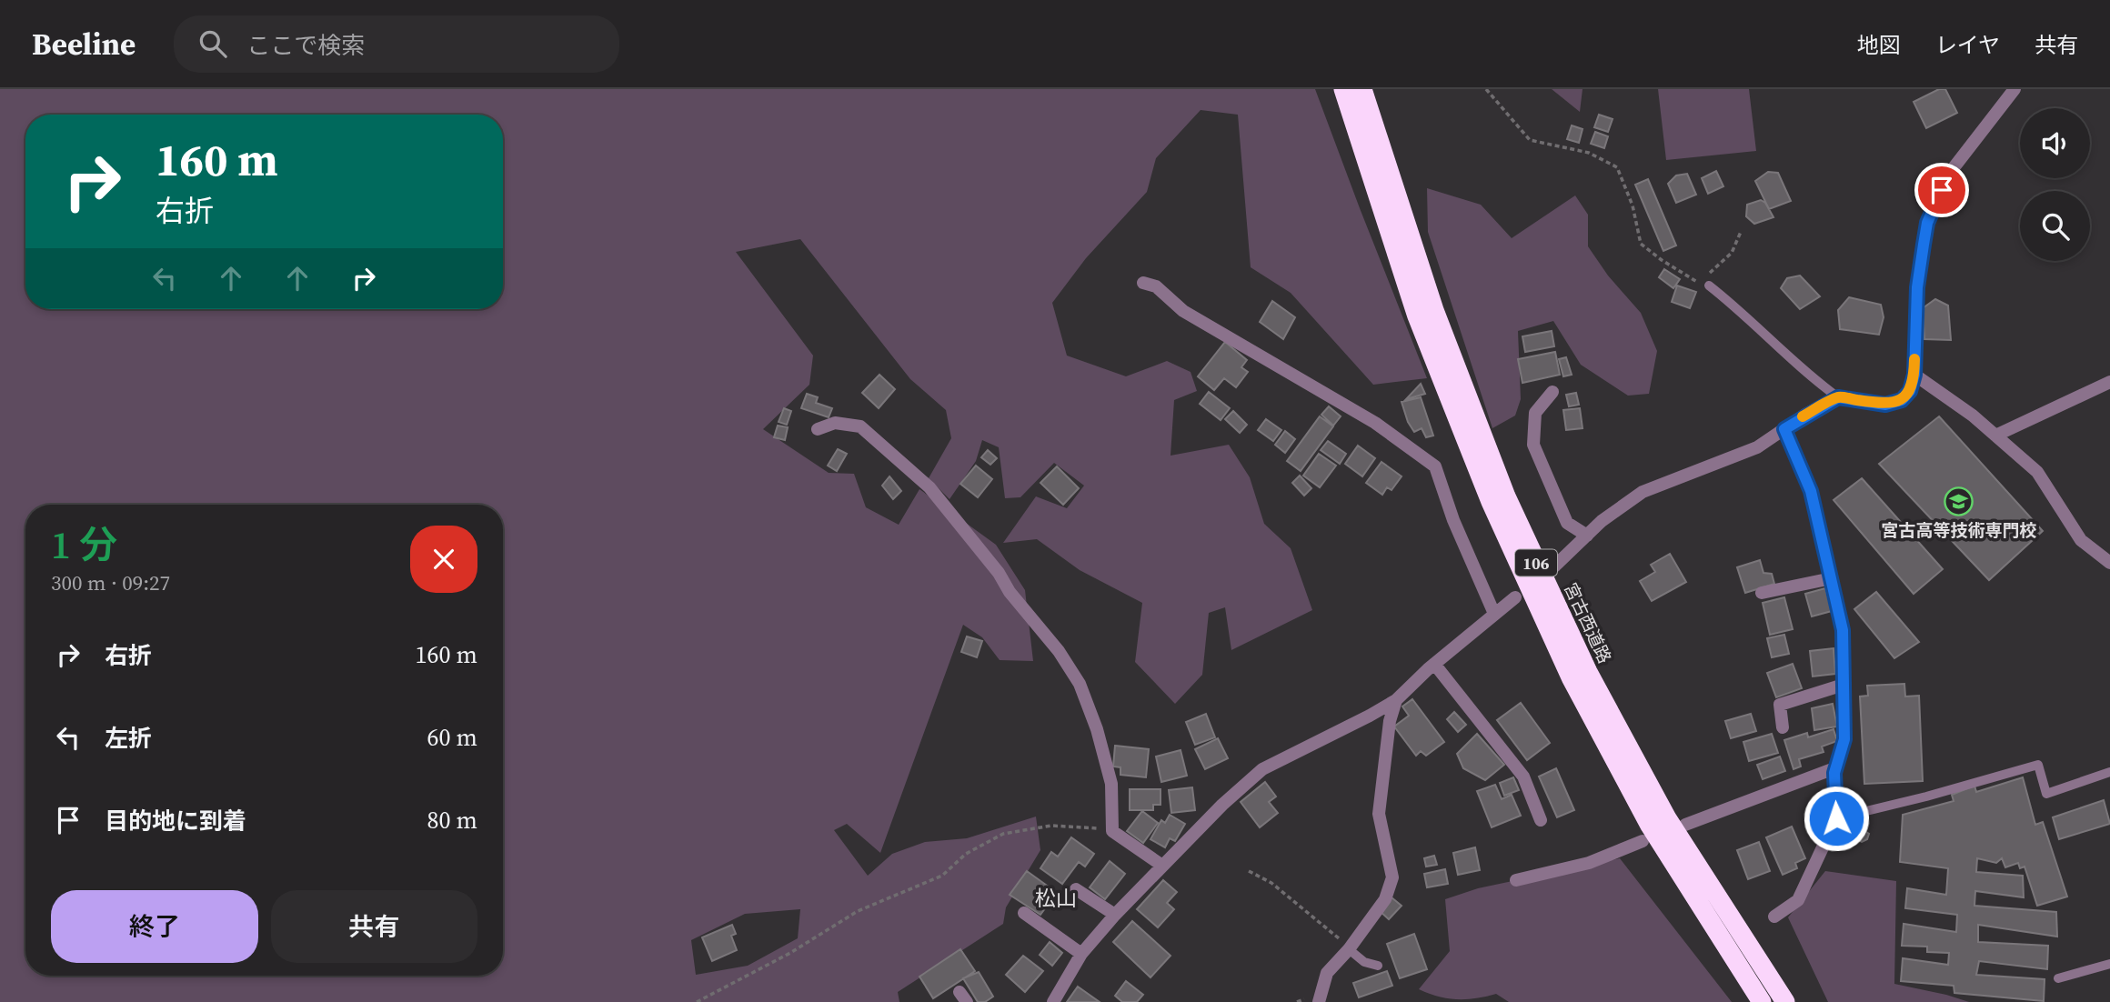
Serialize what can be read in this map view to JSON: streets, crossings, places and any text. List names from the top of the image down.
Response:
{
  "streets": {
    "highway": ["106", "宮古西道路"]
  },
  "districts": ["松山"],
  "places": {
    "school or university": ["宮古高等技術専門校"]
  },
  "page": {
    "header": "Beeline",
    "search": "ここで検索",
    "nav": ["地図", "レイヤ", "共有"],
    "turn": ["160 m", "右折"],
    "heading": ["1 分", "300 m · 09:27"],
    "list": [
      {
        "name": "右折",
        "value": "160 m"
      },
      {
        "name": "左折",
        "value": "60 m"
      },
      {
        "name": "目的地に到着",
        "value": "80 m"
      }
    ],
    "buttons": ["終了", "共有"]
  }
}
